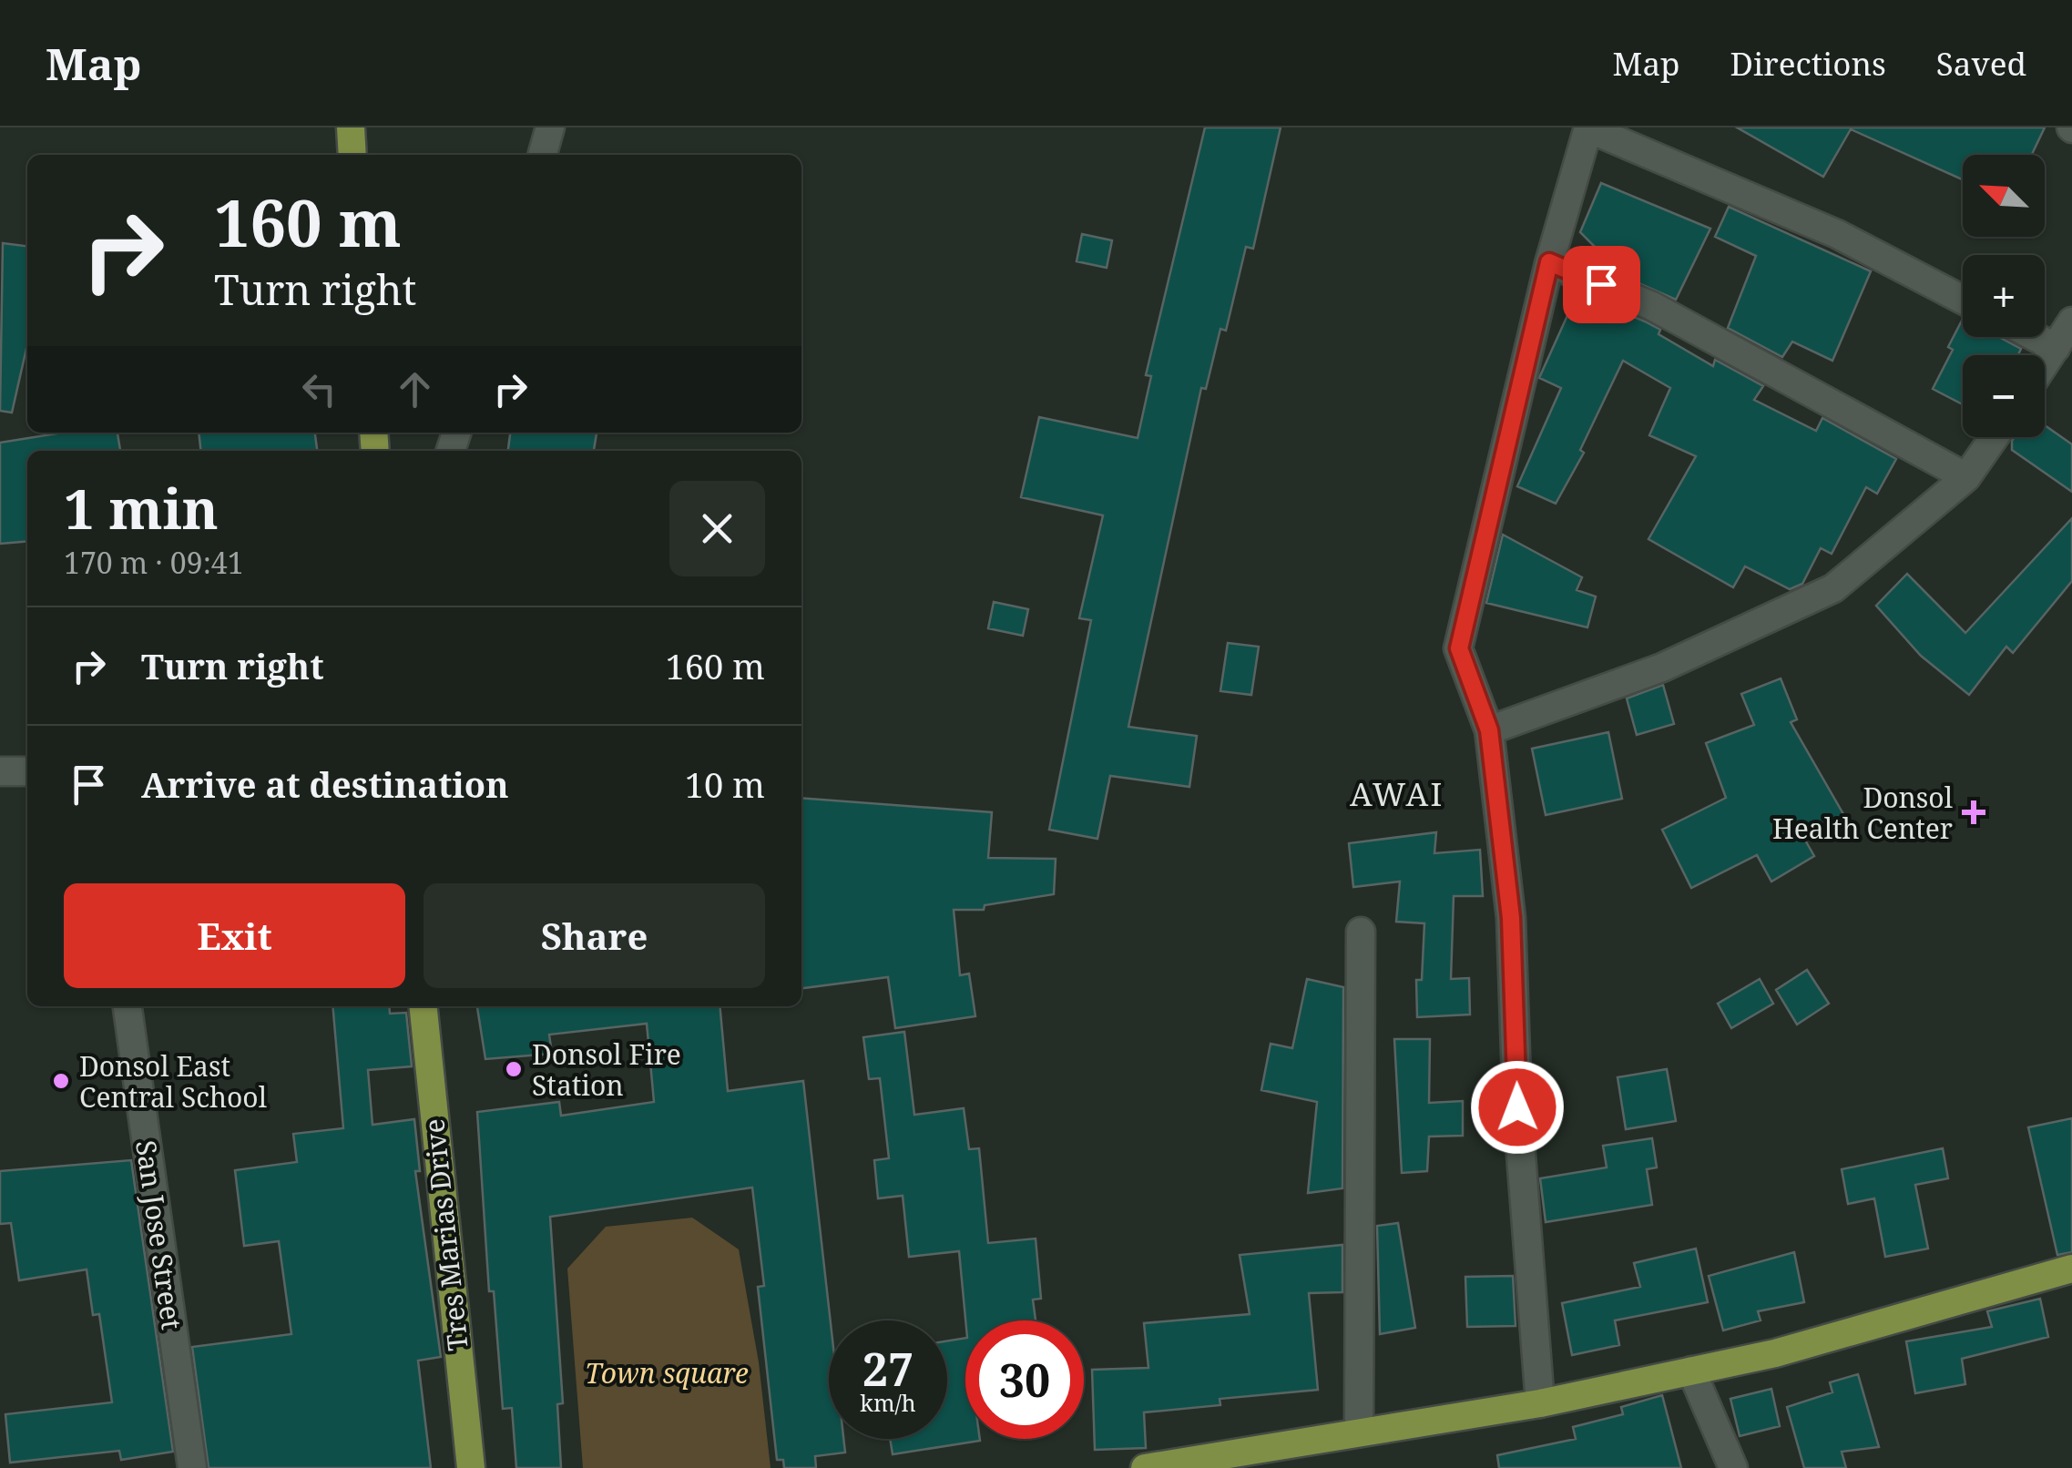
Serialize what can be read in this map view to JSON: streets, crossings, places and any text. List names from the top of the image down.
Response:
{
  "streets": {
    "main road": ["Tres Marias Drive"],
    "street": ["San Jose Street"]
  },
  "districts": ["AWAI"],
  "parks": ["Town square"],
  "places": {
    "health": ["Donsol Health Center"],
    "other": ["Donsol Fire Station", "Donsol East Central School"]
  },
  "north": "top left",
  "page": {
    "header": "Map",
    "nav": ["Map", "Directions", "Saved"],
    "map_buttons": ["+", "−"],
    "turn": ["160 m", "Turn right"],
    "heading": ["1 min", "170 m · 09:41"],
    "list": [
      {
        "name": "Turn right",
        "value": "160 m"
      },
      {
        "name": "Arrive at destination",
        "value": "10 m"
      }
    ],
    "buttons": ["Exit", "Share"],
    "speed": "27 km/h",
    "limit": "30"
  }
}
